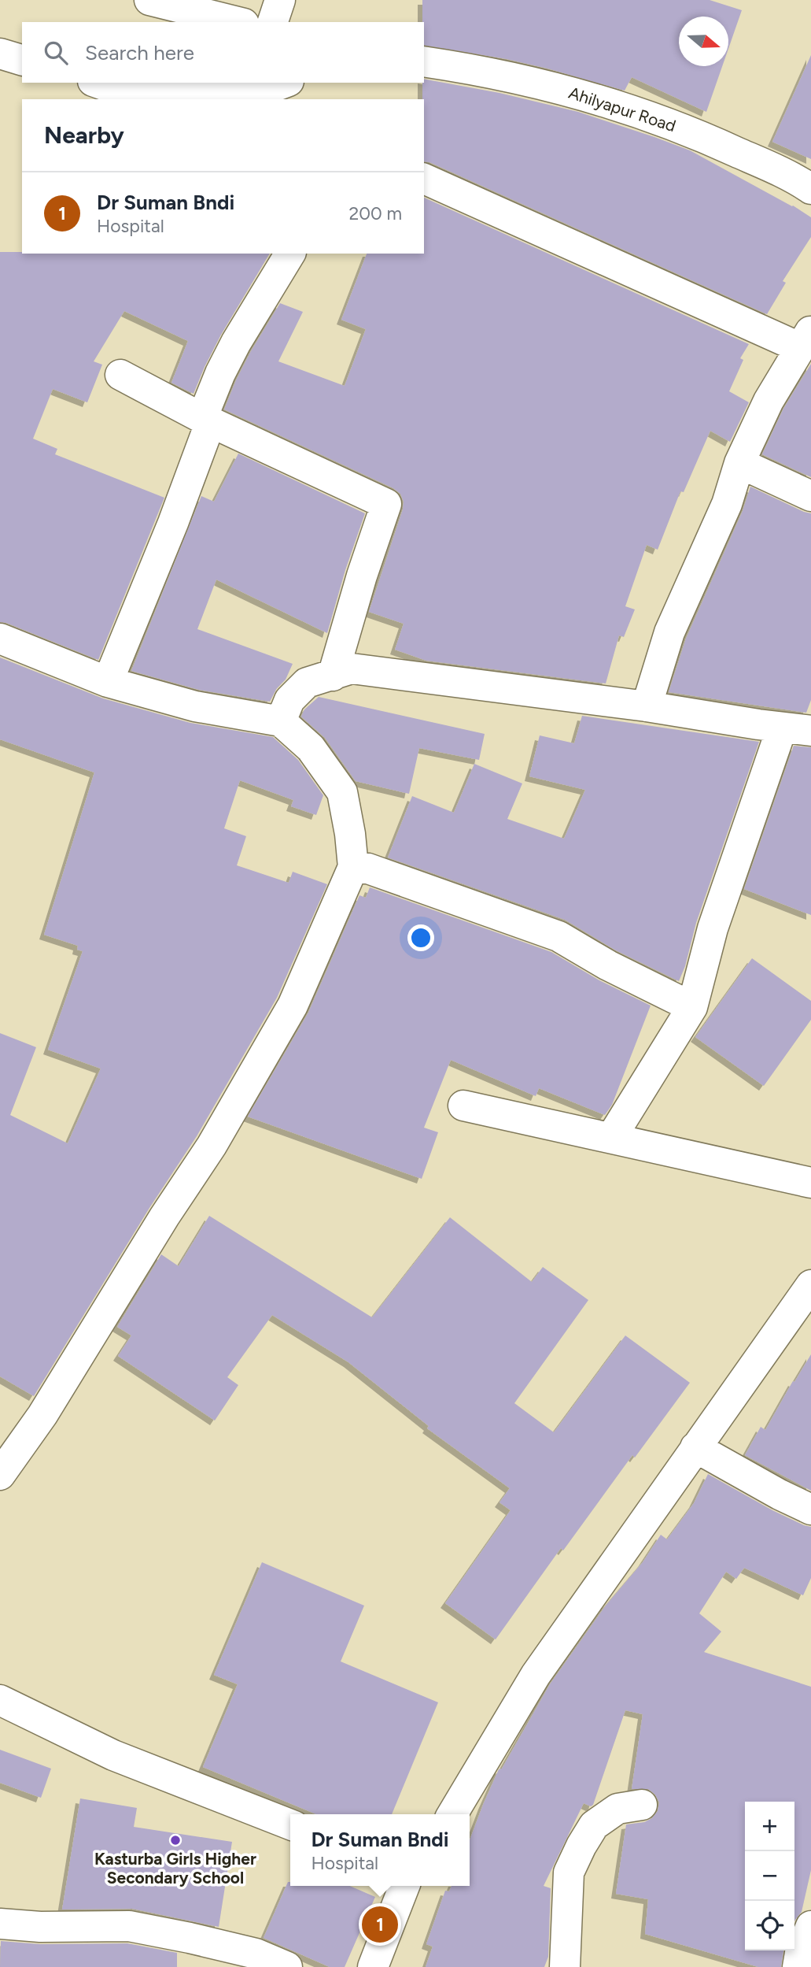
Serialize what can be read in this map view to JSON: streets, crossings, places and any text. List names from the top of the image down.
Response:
{
  "streets": {
    "street": ["Ahilyapur Road"]
  },
  "places": ["Kasturba Girls Higher Secondary School"],
  "north": "right",
  "page": {
    "search": "Search here",
    "heading": "Nearby",
    "list": [
      {
        "mark": "1",
        "name": "Dr Suman Bndi",
        "note": "Hospital",
        "value": "200 m"
      }
    ],
    "map_buttons": ["+", "−"],
    "popup": ["Dr Suman Bndi", "Hospital"],
    "pins": "1"
  }
}
